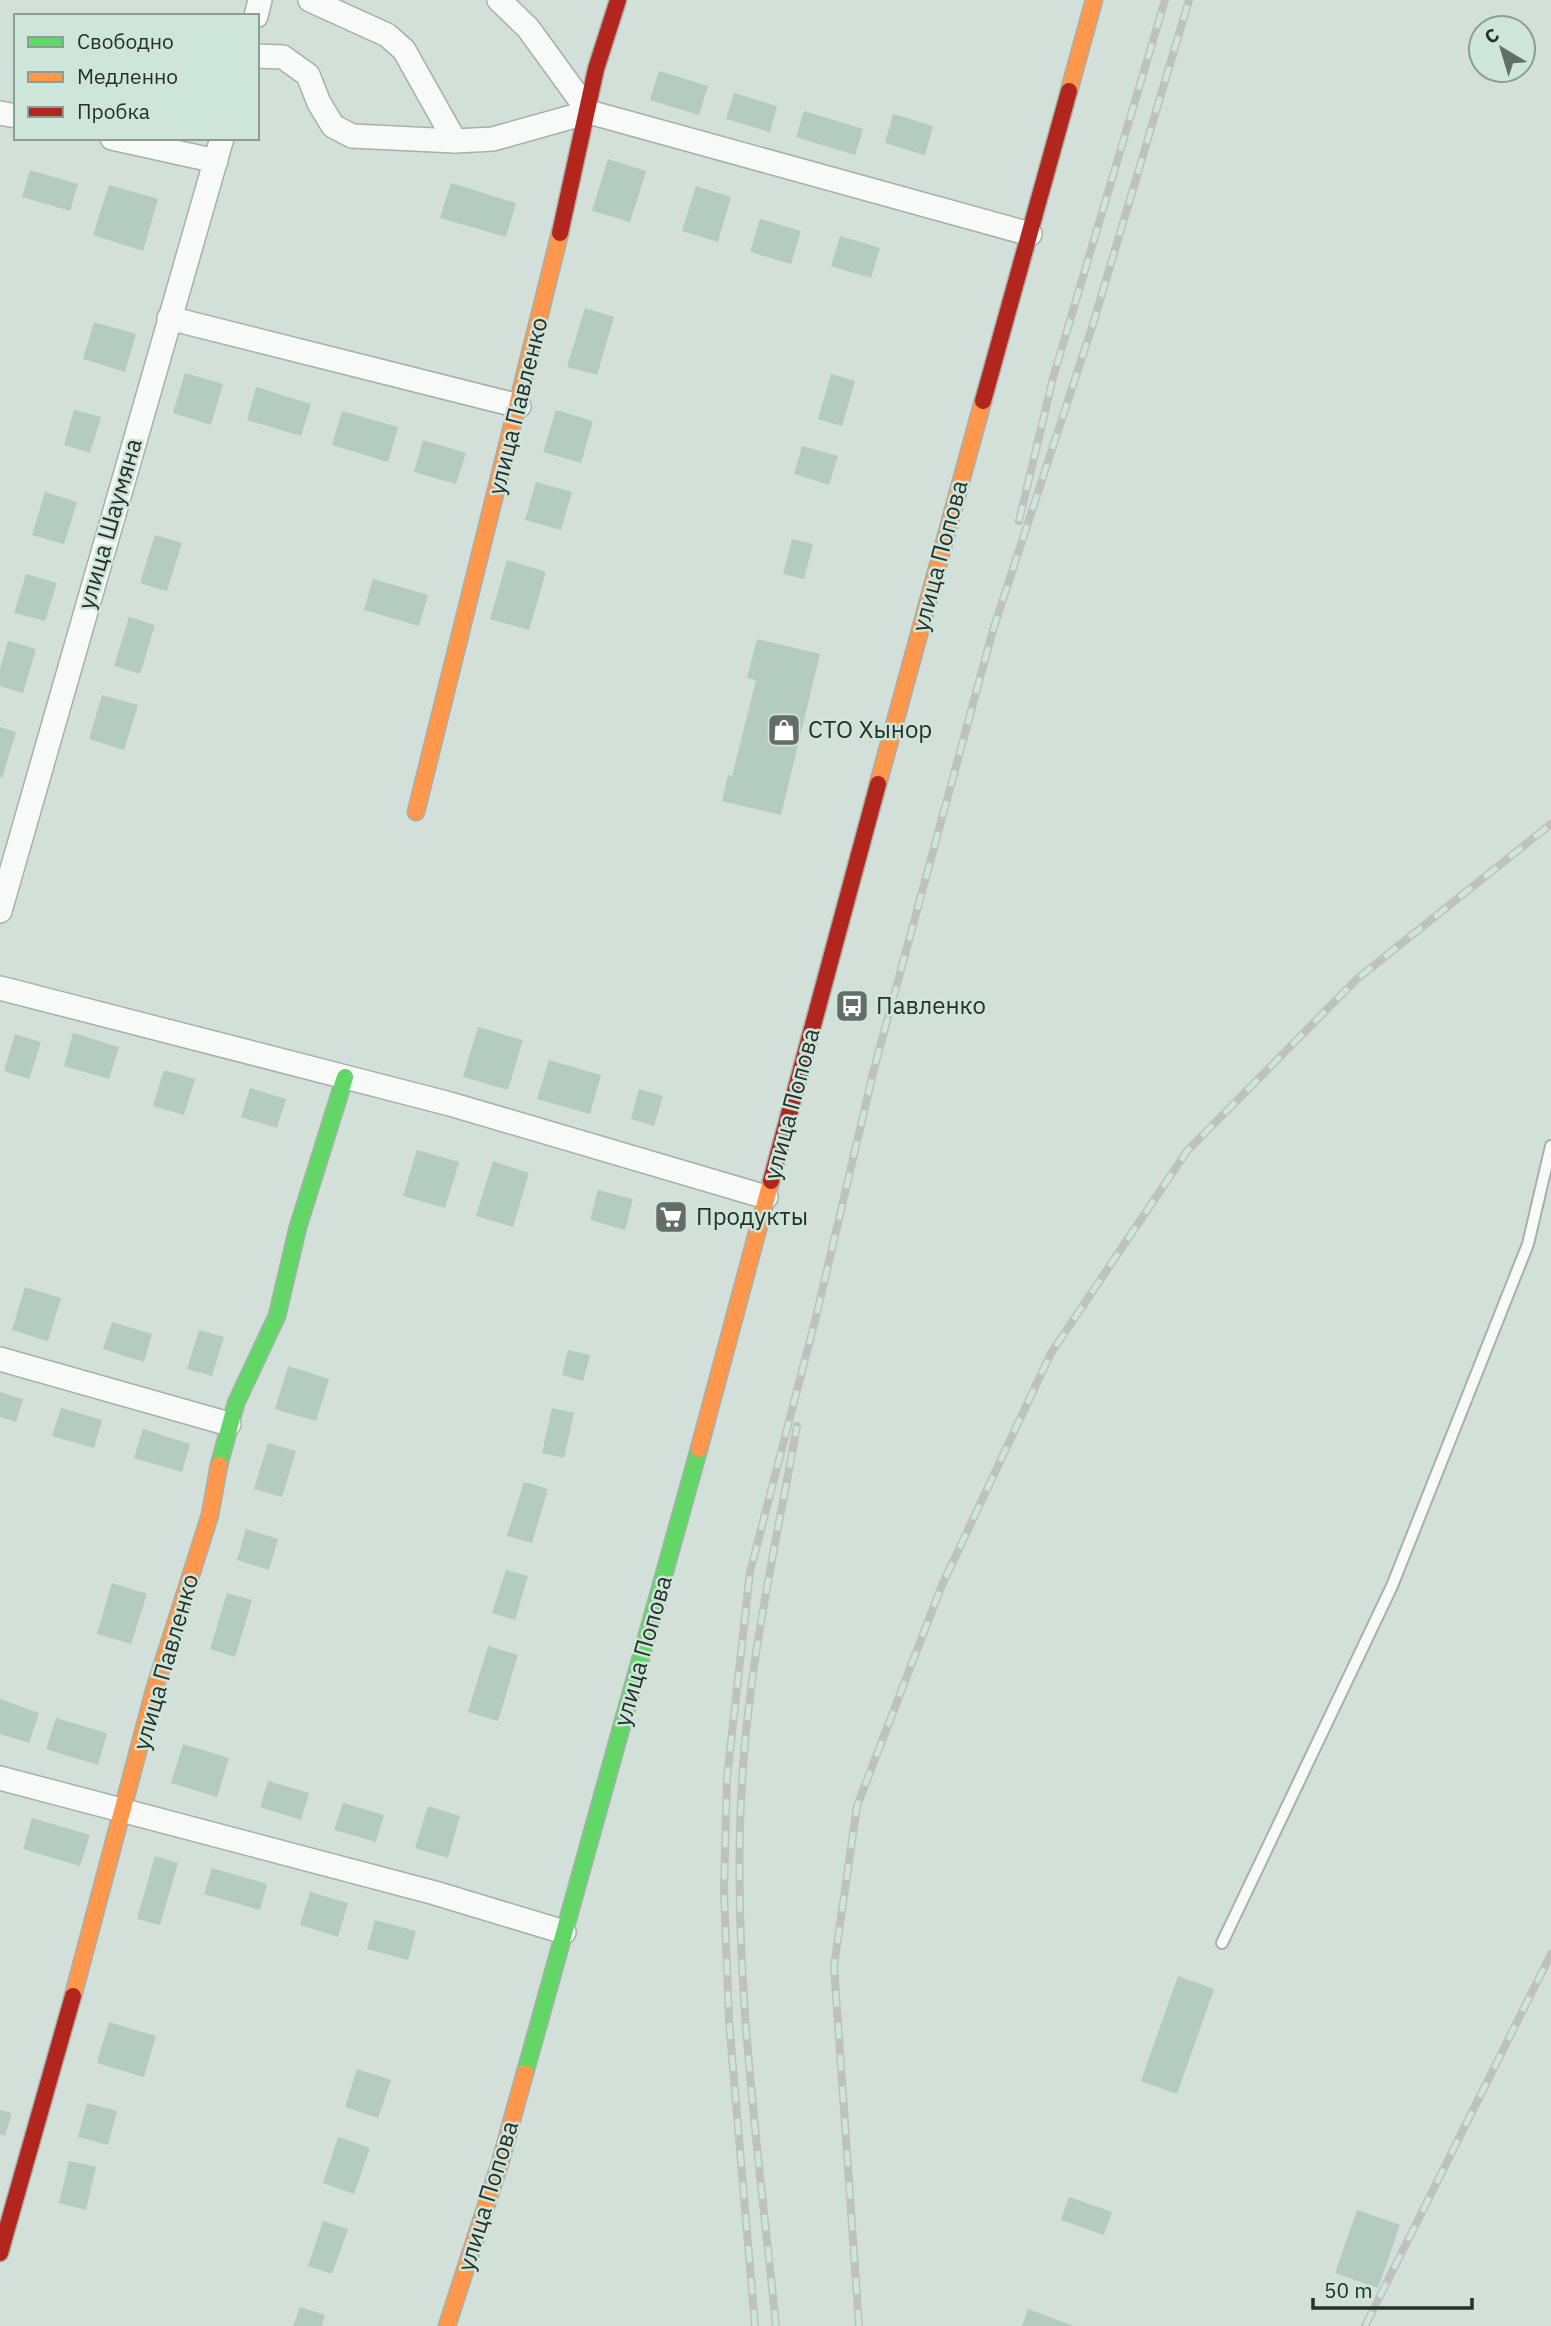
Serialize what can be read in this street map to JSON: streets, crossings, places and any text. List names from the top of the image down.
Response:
{
  "streets": {
    "main road": ["улица Павленко", "улица Попова"],
    "street": ["улица Шаумяна"]
  },
  "places": {
    "shop": ["СТО Хынор"],
    "bus stop": ["Павленко"],
    "supermarket": ["Продукты"]
  },
  "legend": ["Свободно", "Медленно", "Пробка"],
  "scale_bar": "50 m",
  "north": "top left"
}
